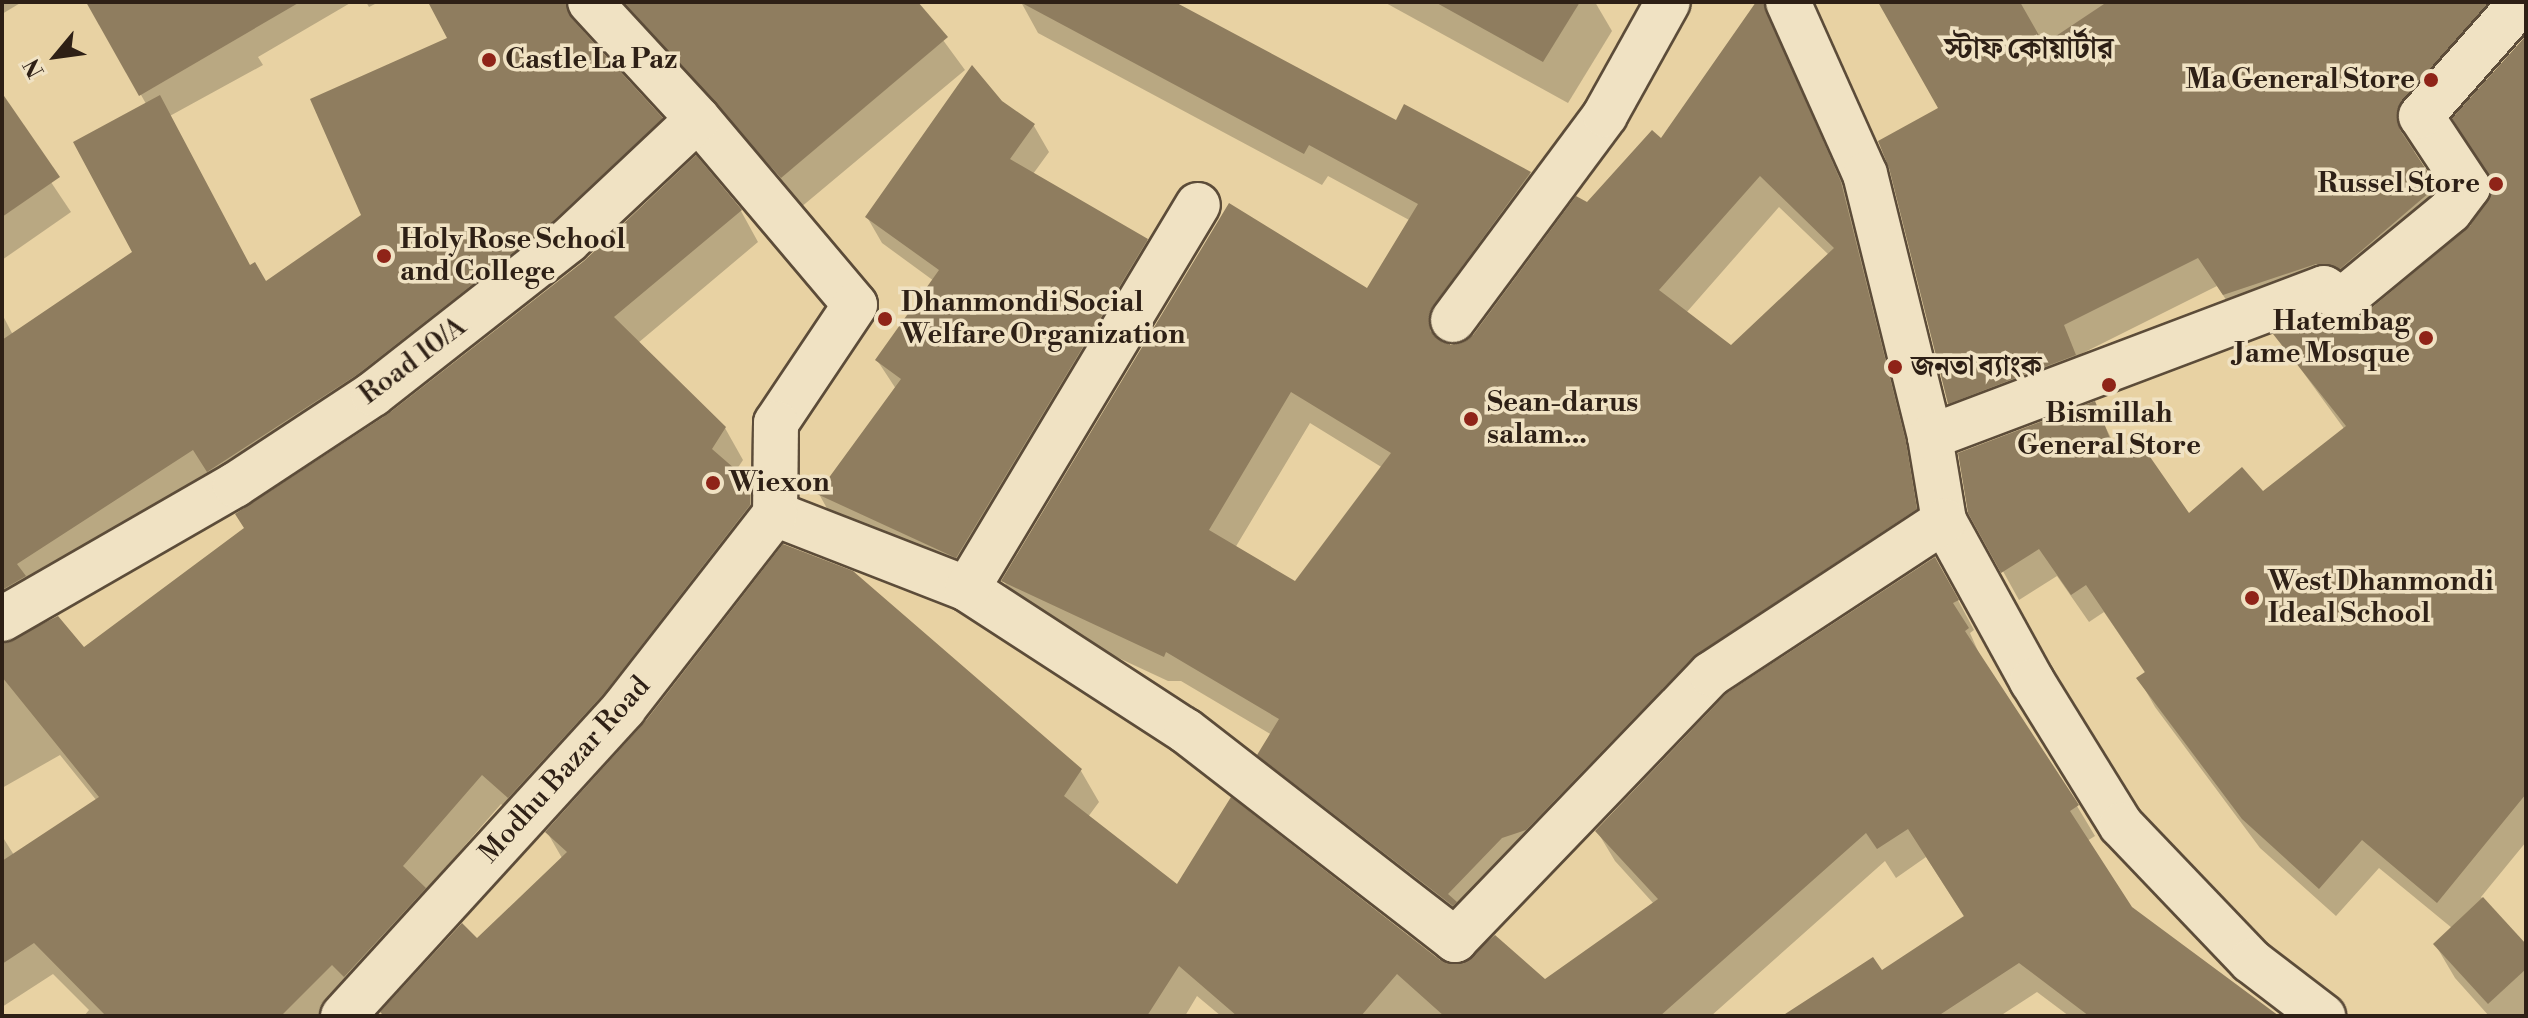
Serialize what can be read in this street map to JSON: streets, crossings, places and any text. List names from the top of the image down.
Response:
{
  "streets": {
    "street": ["Road 10/A", "Modhu Bazar Road"]
  },
  "districts": ["স্টাফ কোয়ার্টার"],
  "places": [
    "Castle La Paz",
    "Ma General Store",
    "Russel Store",
    "Holy Rose School and College",
    "Dhanmondi Social Welfare Organization",
    "Hatembag Jame Mosque",
    "জনতা ব্যাংক",
    "Bismillah General Store",
    "Sean-darus salam...",
    "Wiexon",
    "West Dhanmondi Ideal School"
  ],
  "north": "bottom left"
}
